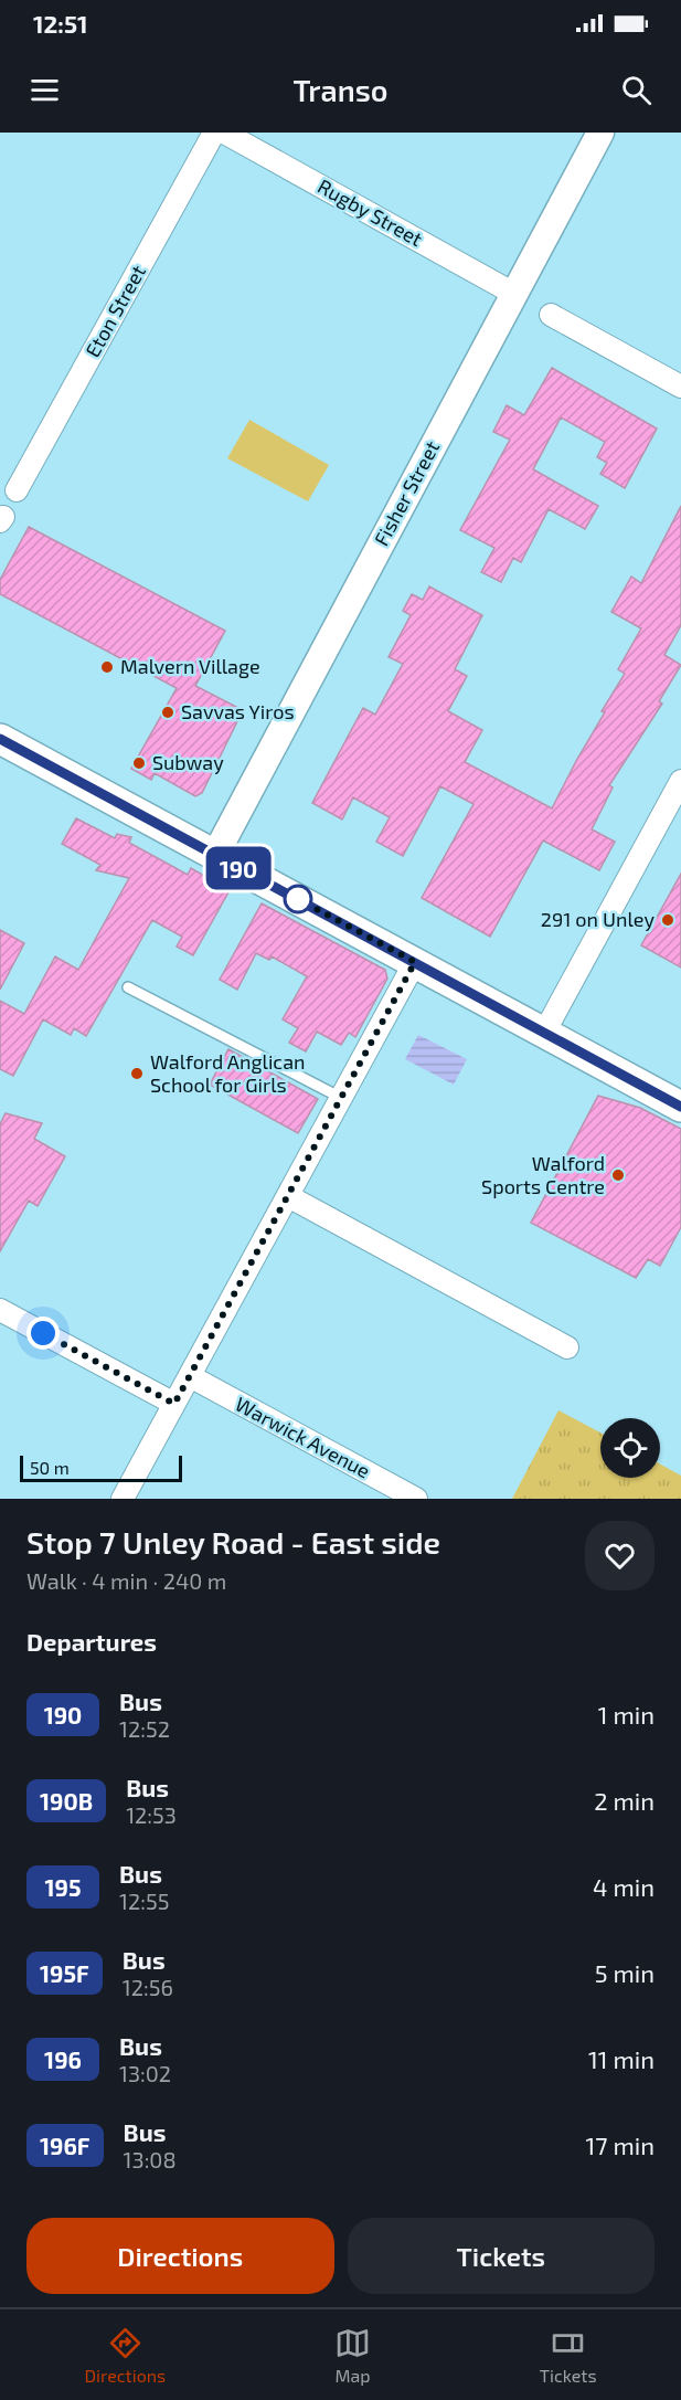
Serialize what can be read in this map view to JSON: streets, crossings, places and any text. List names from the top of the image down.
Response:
{
  "streets": {
    "street": [
      "Rugby Street",
      "Eton Street",
      "Fisher Street",
      "Warwick Avenue"
    ]
  },
  "crossings": [
    ["Rugby Street", "Fisher Street"]
  ],
  "places": [
    "Malvern Village",
    "Savvas Yiros",
    "Subway",
    "291 on Unley",
    "Walford Anglican School for Girls",
    "Walford Sports Centre"
  ],
  "lines": ["bus line 190"],
  "scale_bar": "50 m",
  "page": {
    "status": "12:51",
    "header": "Transo",
    "on_map": "190",
    "scale": "50 m",
    "heading": [
      ["Stop 7 Unley Road - East side", "Walk · 4 min · 240 m"],
      "Departures"
    ],
    "list": [
      {
        "mark": "190",
        "name": "Bus",
        "note": "12:52",
        "value": "1 min"
      },
      {
        "mark": "190B",
        "name": "Bus",
        "note": "12:53",
        "value": "2 min"
      },
      {
        "mark": "195",
        "name": "Bus",
        "note": "12:55",
        "value": "4 min"
      },
      {
        "mark": "195F",
        "name": "Bus",
        "note": "12:56",
        "value": "5 min"
      },
      {
        "mark": "196",
        "name": "Bus",
        "note": "13:02",
        "value": "11 min"
      },
      {
        "mark": "196F",
        "name": "Bus",
        "note": "13:08",
        "value": "17 min"
      }
    ],
    "buttons": ["Directions", "Tickets"],
    "tabs": ["Directions", "Map", "Tickets"]
  }
}
